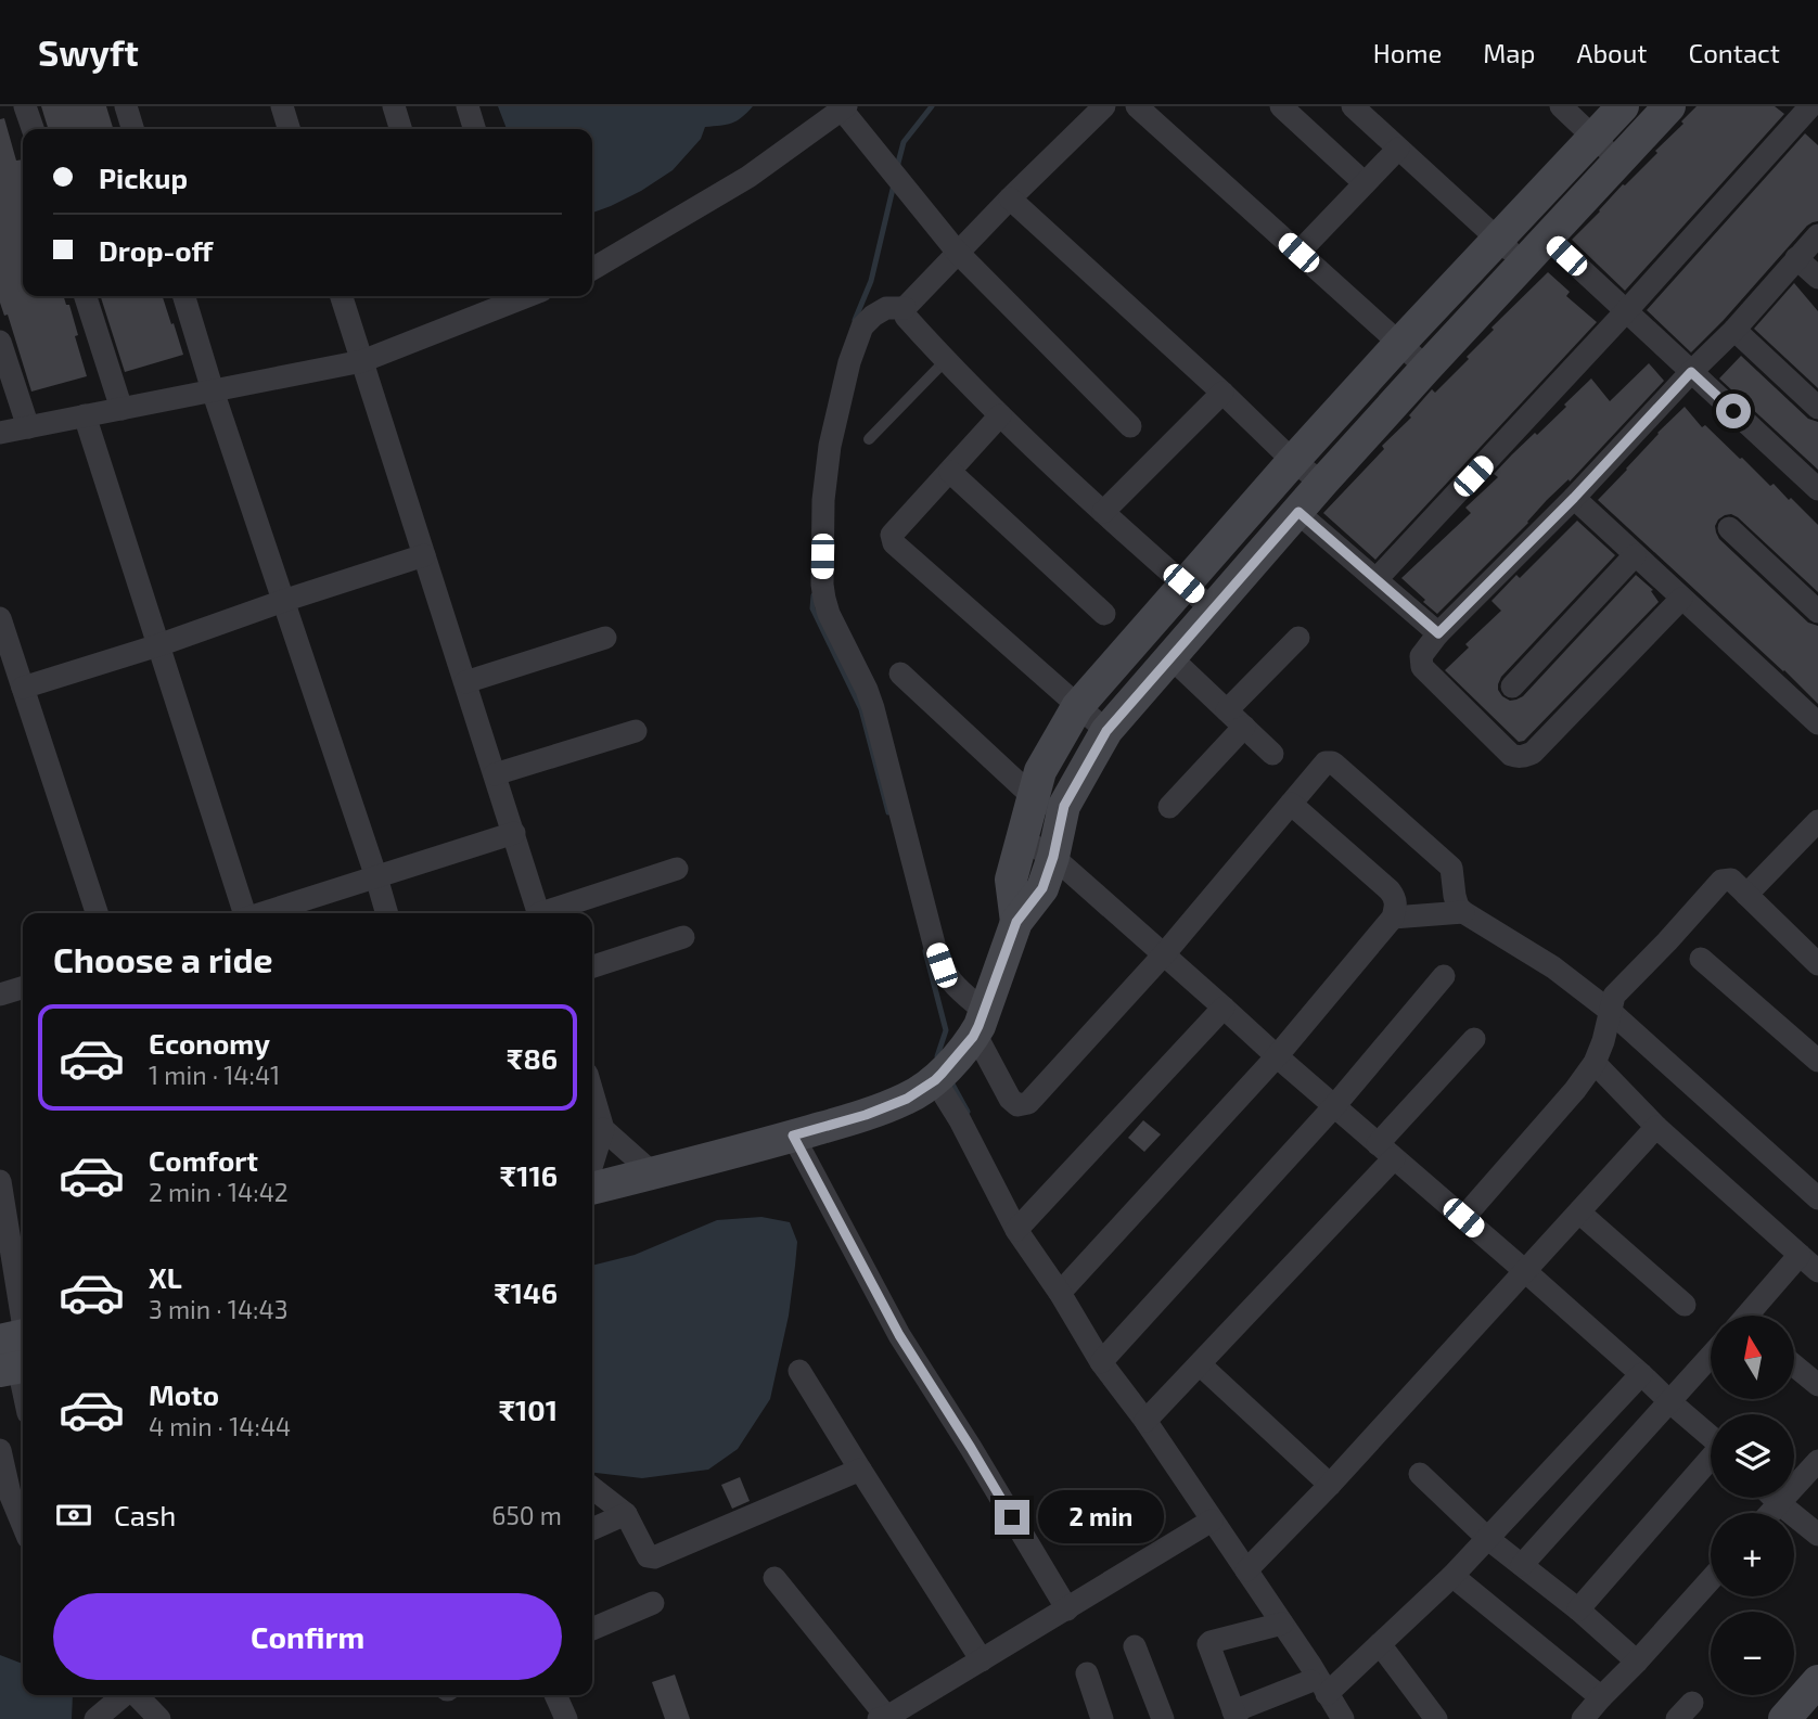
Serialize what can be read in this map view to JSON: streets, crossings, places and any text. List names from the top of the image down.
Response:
{
  "north": "top",
  "page": {
    "header": "Swyft",
    "nav": [
      "Home",
      "Map",
      "About",
      "Contact"
    ],
    "banner": ["Pickup", "Drop-off"],
    "heading": "Choose a ride",
    "list": [
      {
        "name": "Economy",
        "note": "1 min · 14:41",
        "value": "₹86"
      },
      {
        "name": "Comfort",
        "note": "2 min · 14:42",
        "value": "₹116"
      },
      {
        "name": "XL",
        "note": "3 min · 14:43",
        "value": "₹146"
      },
      {
        "name": "Moto",
        "note": "4 min · 14:44",
        "value": "₹101"
      }
    ],
    "map_buttons": ["+", "−"],
    "pay": ["Cash", "650 m"],
    "bubble": "2 min",
    "buttons": "Confirm"
  }
}
